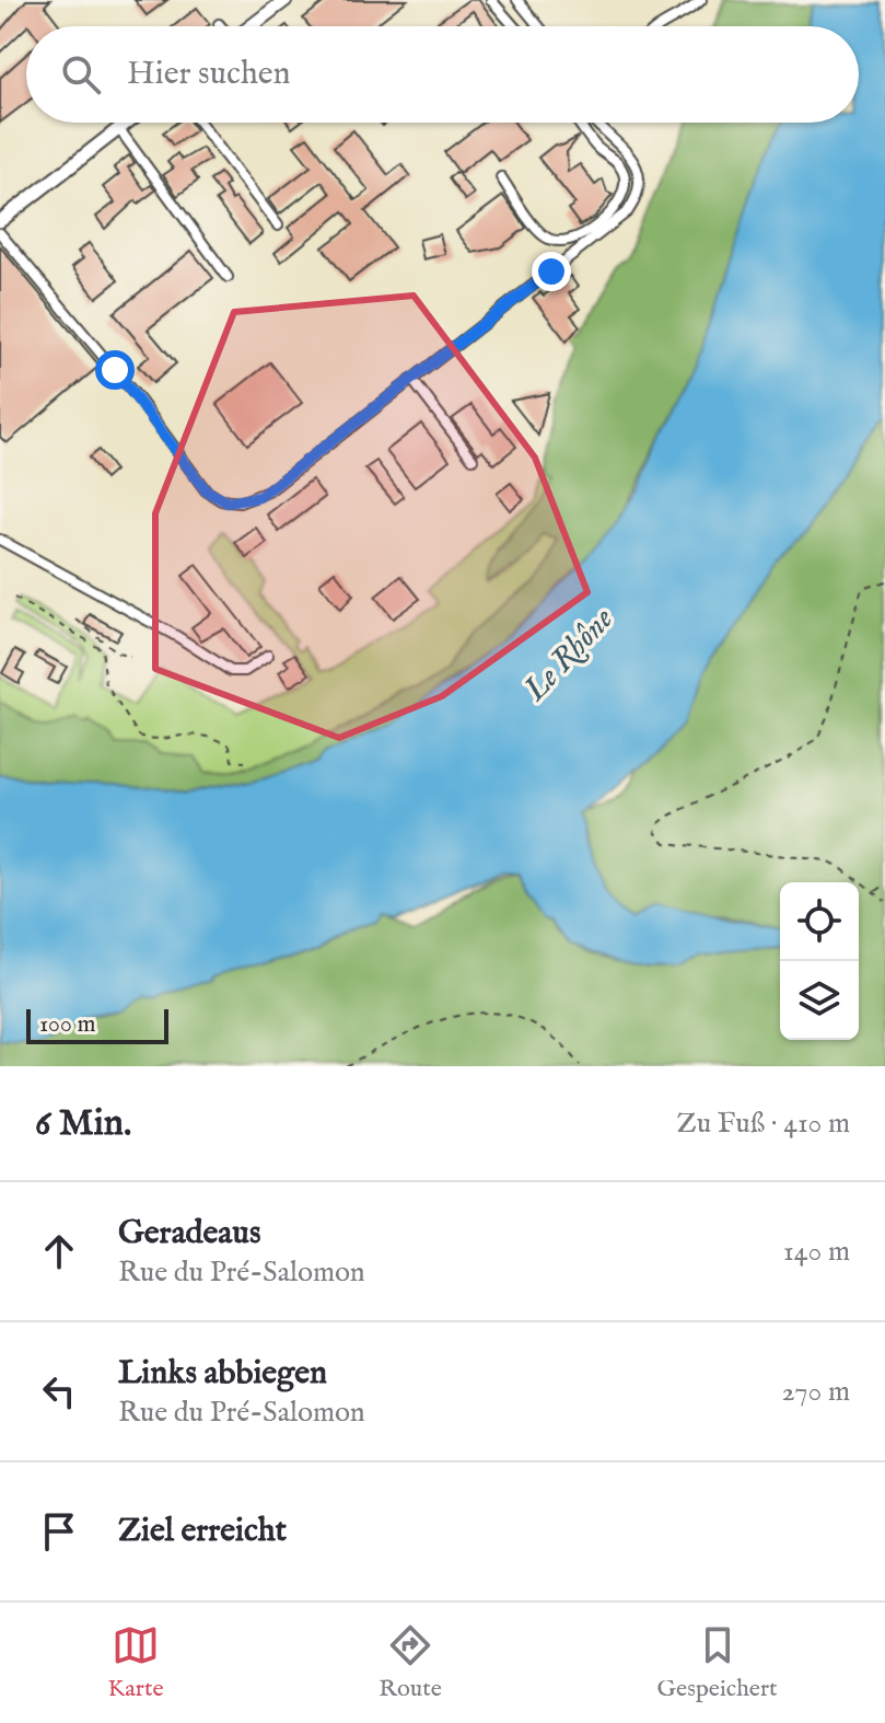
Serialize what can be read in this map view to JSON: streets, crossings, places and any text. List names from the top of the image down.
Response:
{
  "water": ["Le Rhône"],
  "scale_bar": "100 m",
  "page": {
    "search": "Hier suchen",
    "scale": "100 m",
    "heading": ["6 Min.", "Zu Fuß · 410 m"],
    "list": [
      ["Geradeaus", "Rue du Pré-Salomon", "140 m"],
      ["Links abbiegen", "Rue du Pré-Salomon", "270 m"],
      "Ziel erreicht"
    ],
    "nav": ["Karte", "Route", "Gespeichert"]
  }
}
